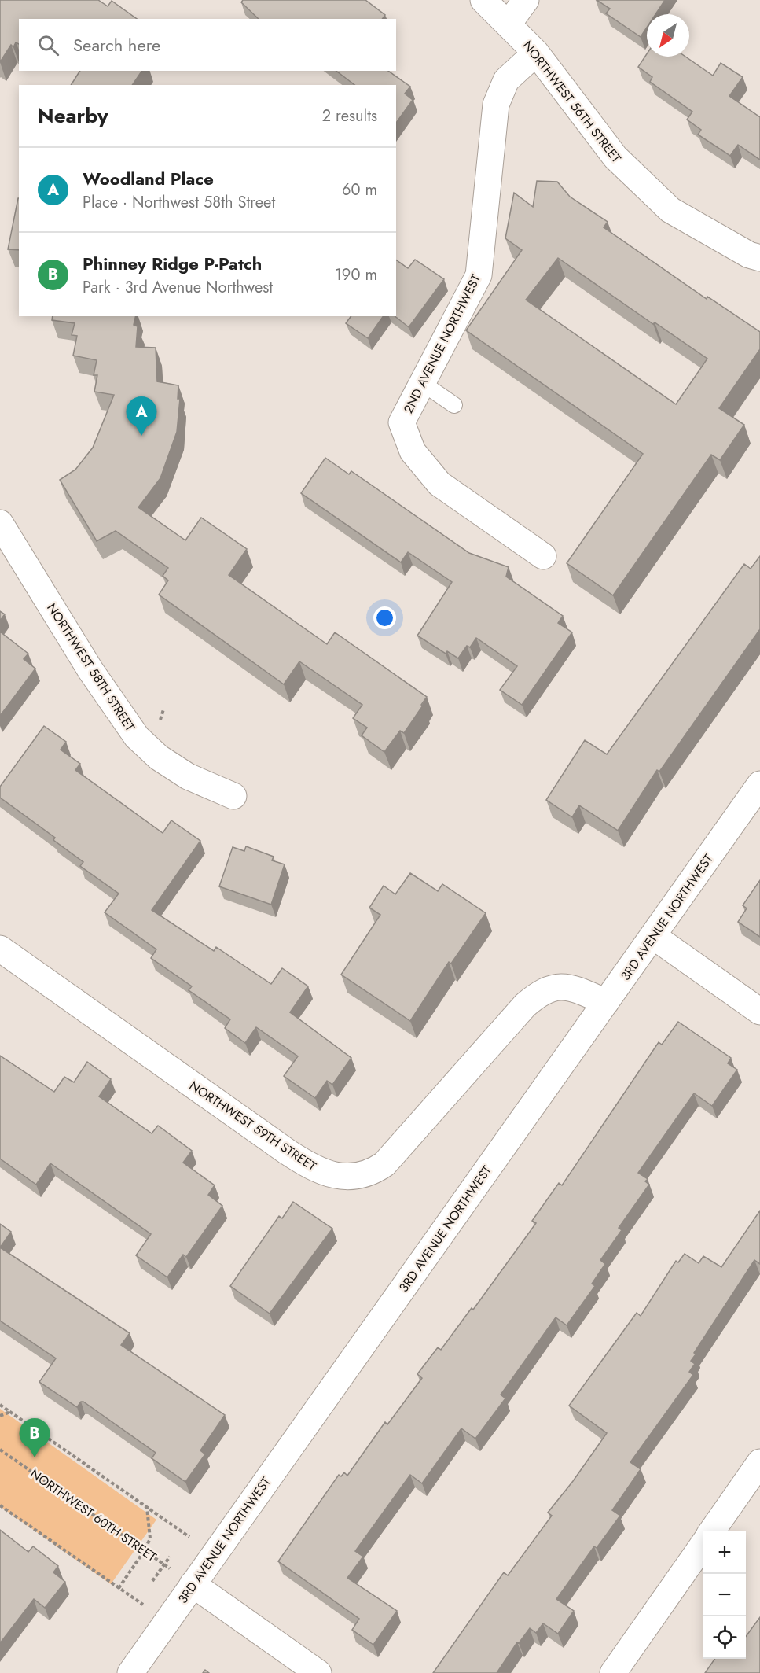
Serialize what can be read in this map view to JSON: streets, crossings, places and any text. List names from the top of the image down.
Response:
{
  "streets": {
    "street": [
      "NORTHWEST 56TH STREET",
      "2ND AVENUE NORTHWEST",
      "NORTHWEST 58TH STREET",
      "3RD AVENUE NORTHWEST",
      "NORTHWEST 59TH STREET"
    ],
    "path": ["NORTHWEST 60TH STREET"]
  },
  "crossings": [
    ["NORTHWEST 56TH STREET", "2ND AVENUE NORTHWEST"],
    ["3RD AVENUE NORTHWEST", "NORTHWEST 59TH STREET"]
  ],
  "north": "bottom left",
  "page": {
    "search": "Search here",
    "heading": ["Nearby", "2 results"],
    "list": [
      {
        "mark": "A",
        "name": "Woodland Place",
        "note": "Place · Northwest 58th Street",
        "value": "60 m"
      },
      {
        "mark": "B",
        "name": "Phinney Ridge P-Patch",
        "note": "Park · 3rd Avenue Northwest",
        "value": "190 m"
      }
    ],
    "pins": ["A", "B"],
    "map_buttons": ["+", "−"]
  }
}
